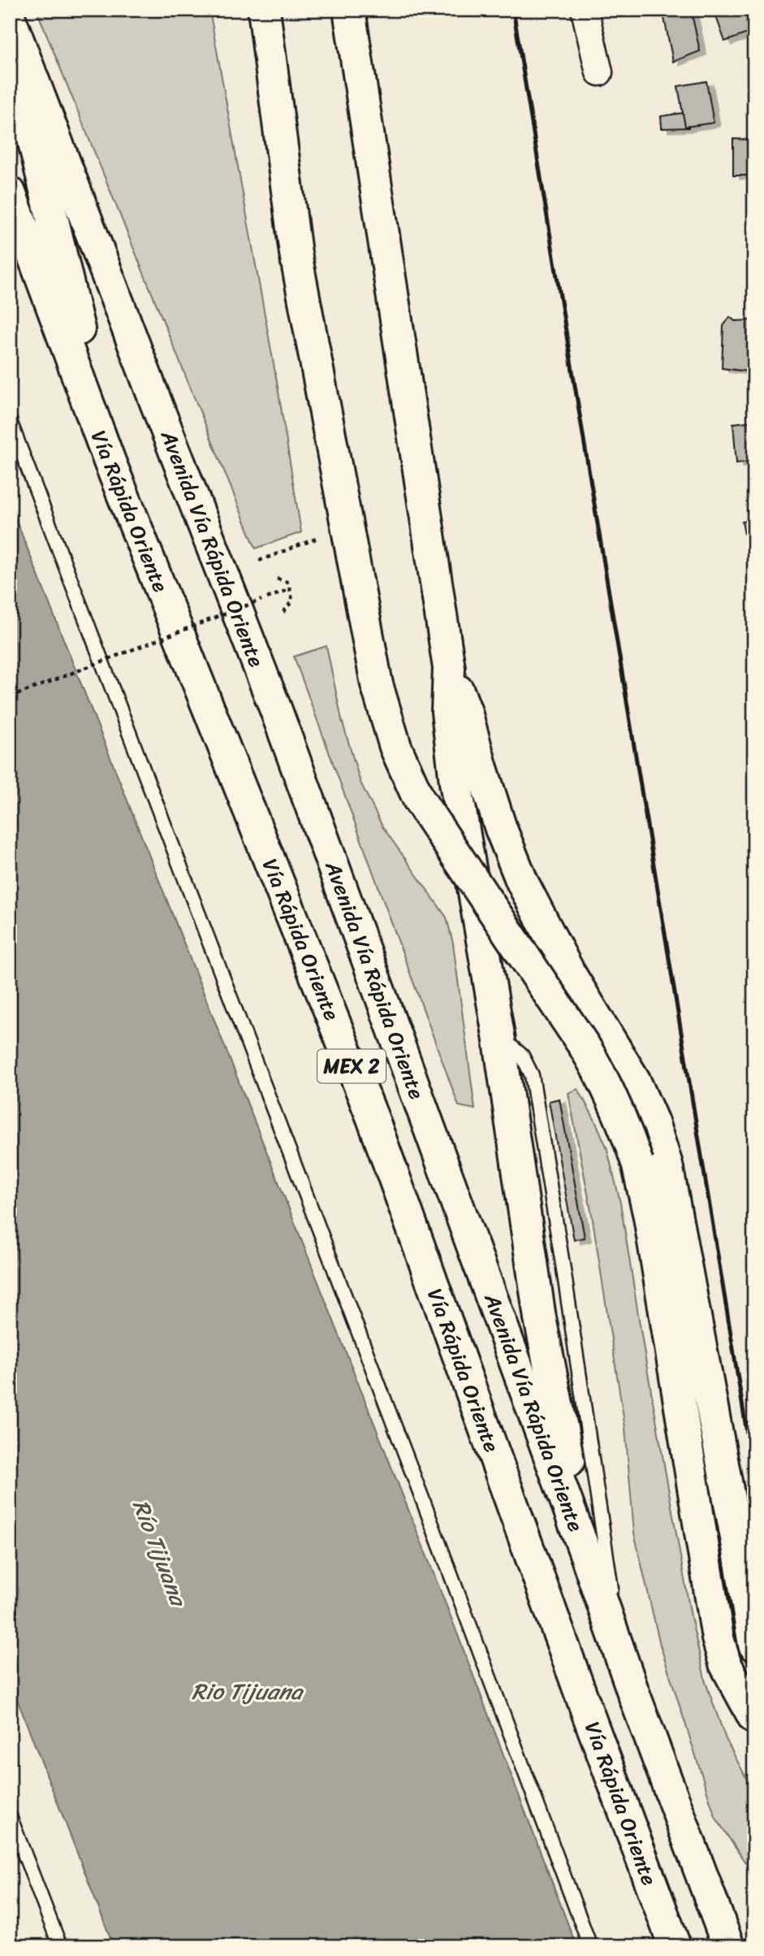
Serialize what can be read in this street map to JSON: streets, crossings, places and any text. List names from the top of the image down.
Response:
{
  "streets": {
    "main road": ["Vía Rápida Oriente", "Avenida Vía Rápida Oriente", "MEX 2"]
  },
  "water": ["Río Tijuana", "Rio Tijuana"]
}
